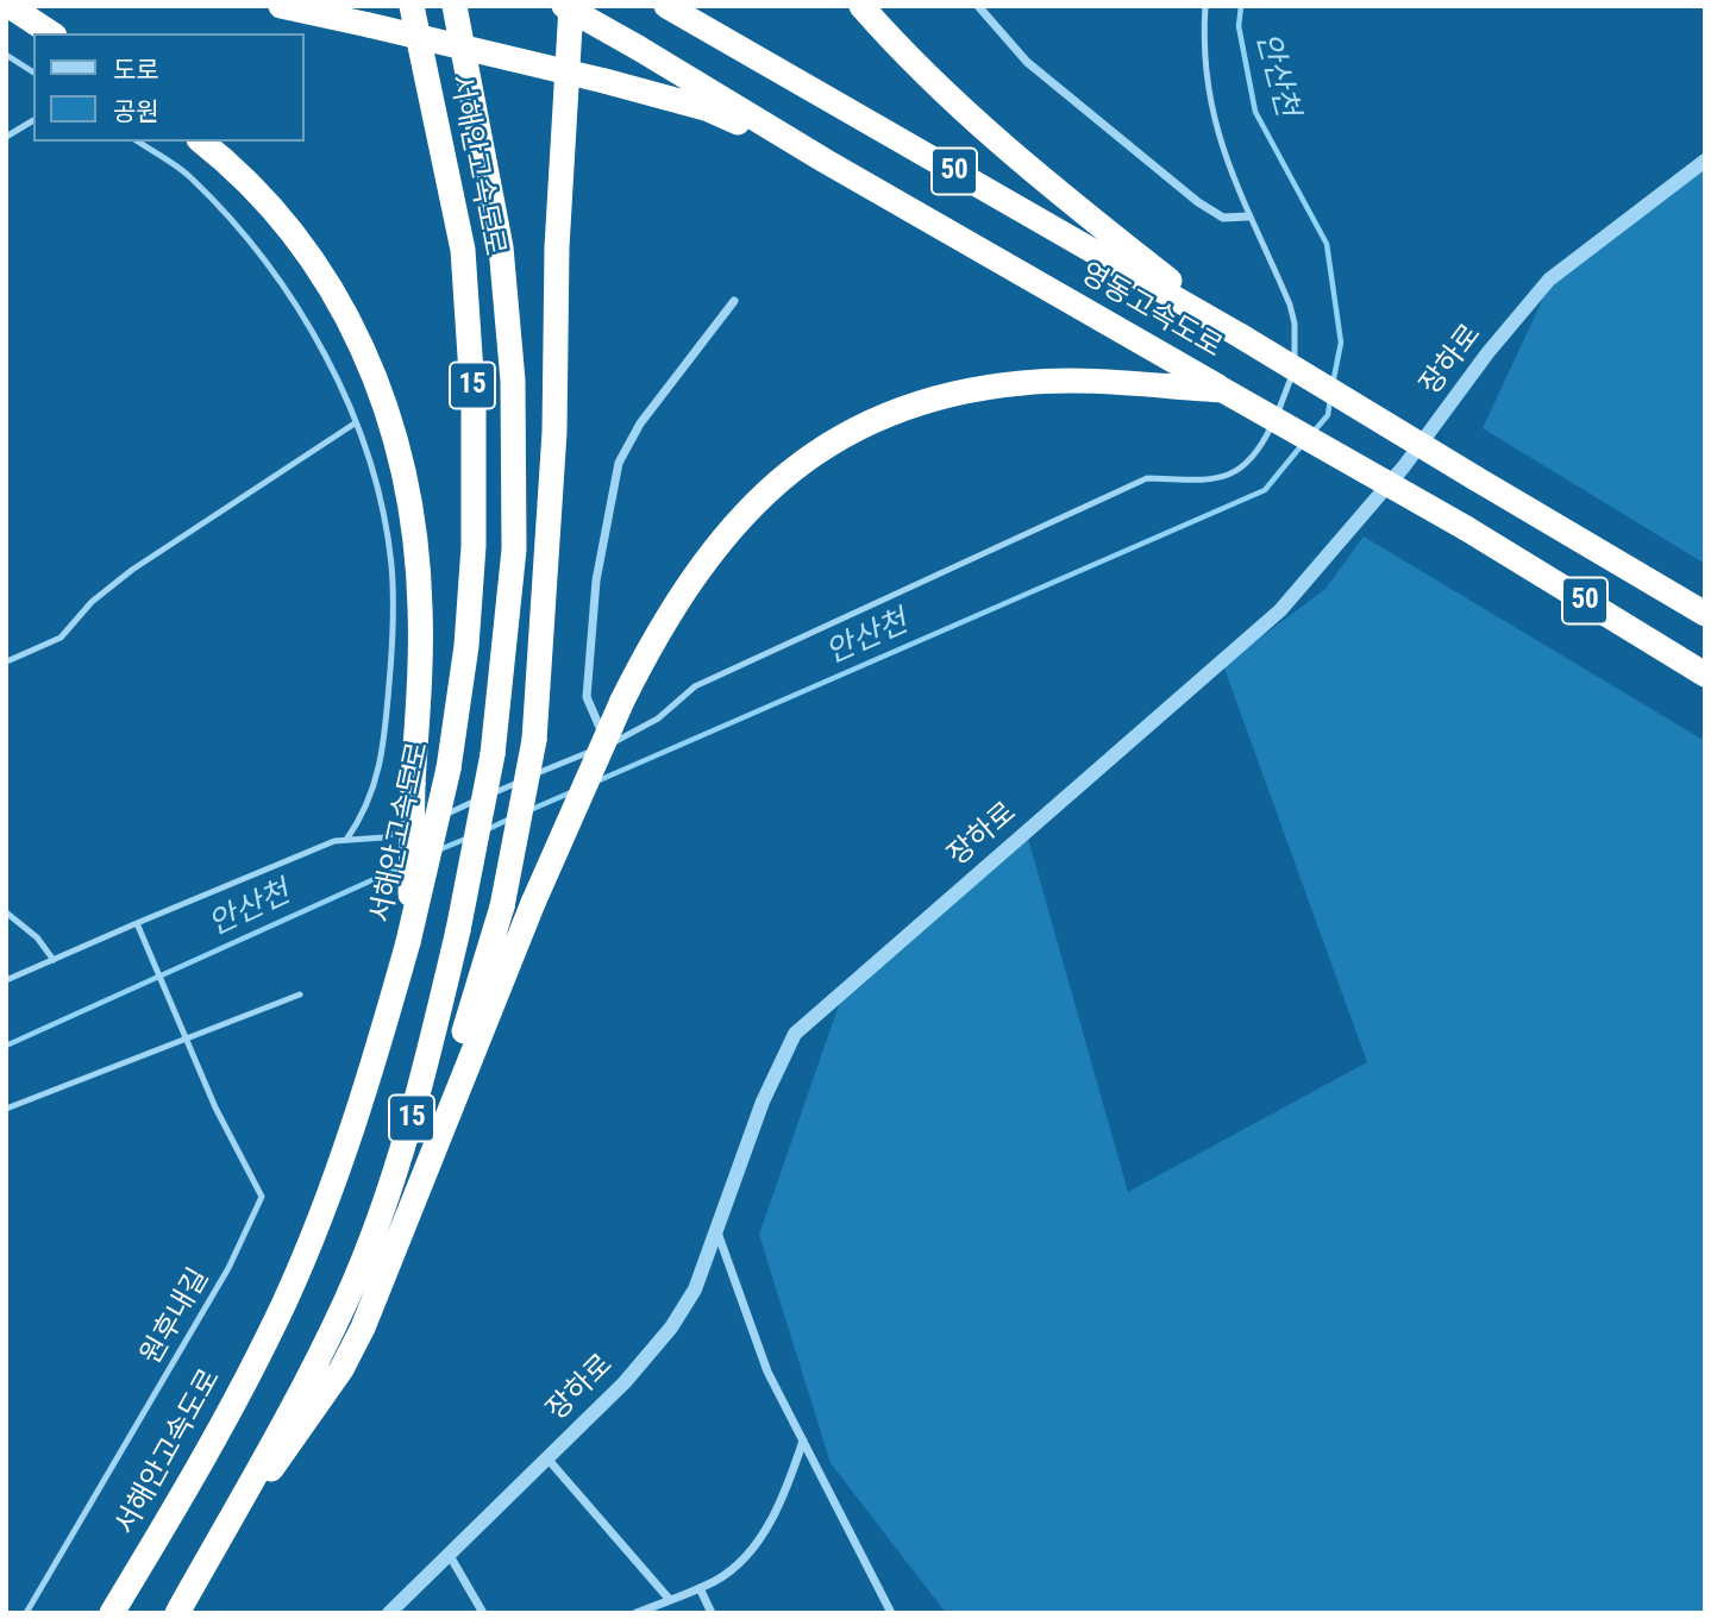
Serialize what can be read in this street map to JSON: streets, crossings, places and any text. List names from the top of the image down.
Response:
{
  "streets": {
    "highway": [
      "서해안고속도로",
      "50",
      "영동고속도로",
      "15"
    ],
    "street": ["장하로"],
    "lane": ["원후내길"]
  },
  "water": ["안산천"],
  "legend": ["도로", "공원"]
}
